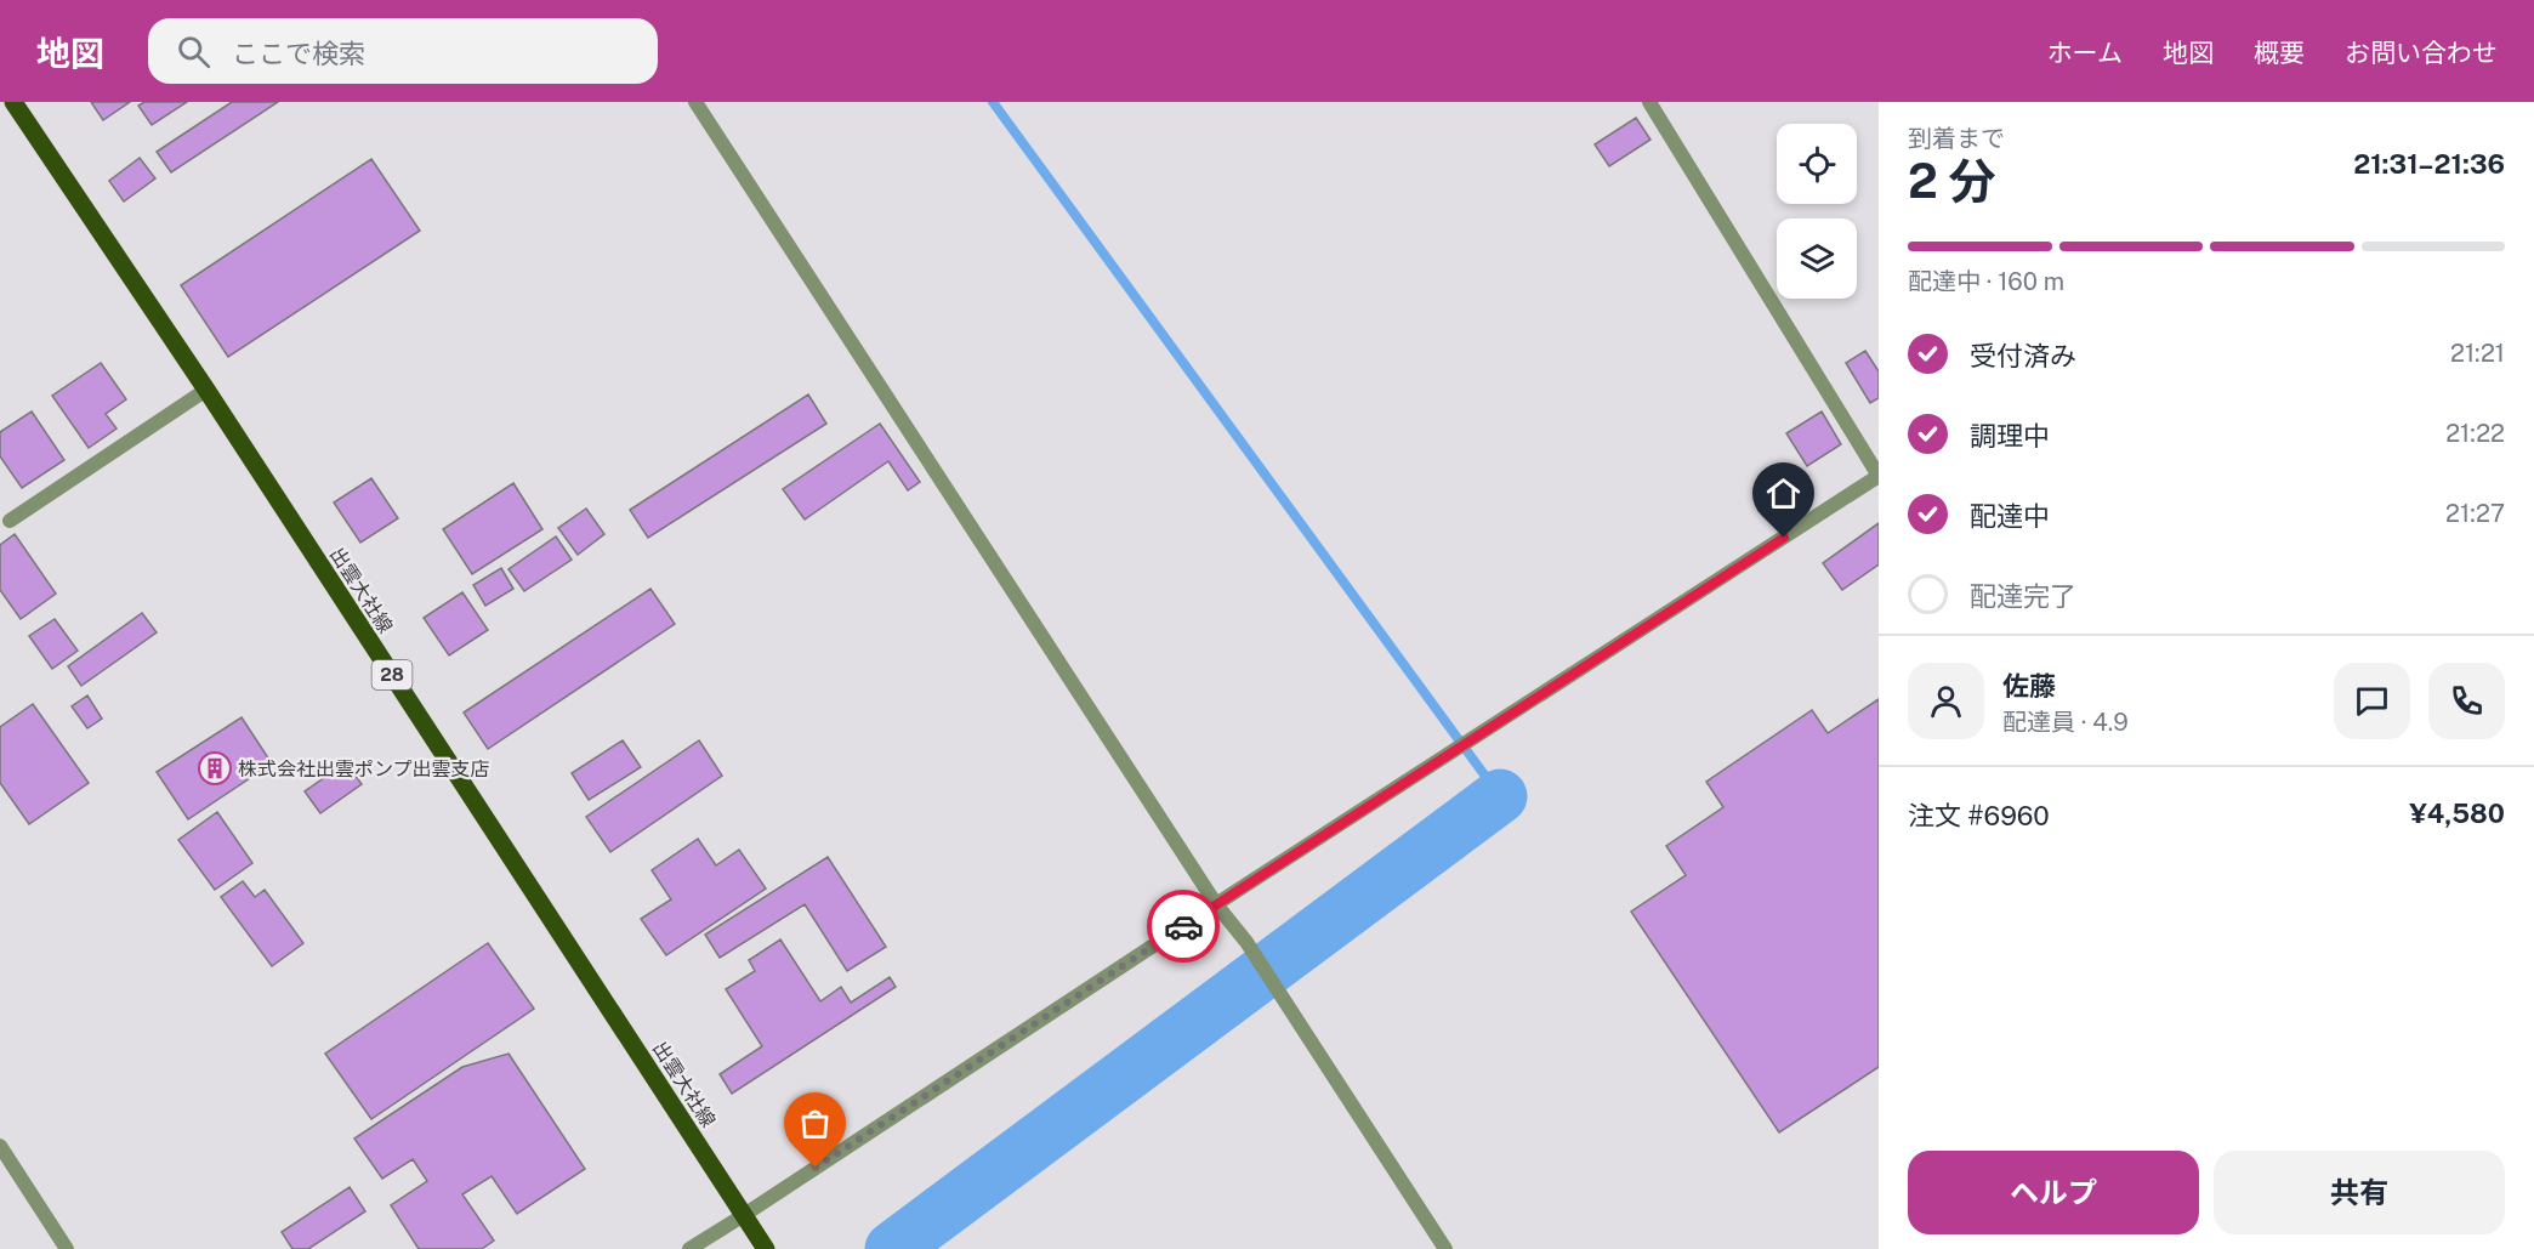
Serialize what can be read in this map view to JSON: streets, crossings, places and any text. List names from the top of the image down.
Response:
{
  "streets": {
    "main road": ["出雲大社線", "28"]
  },
  "places": {
    "building": ["株式会社出雲ポンプ出雲支店"]
  },
  "page": {
    "header": "地図",
    "search": "ここで検索",
    "nav": [
      "ホーム",
      "地図",
      "概要",
      "お問い合わせ"
    ],
    "heading": ["2 分", "到着まで", "21:31–21:36"],
    "panel": [
      "佐藤",
      "配達員 · 4.9",
      "注文 #6960",
      "¥4,580"
    ],
    "bar": "配達中 · 160 m",
    "list": [
      ["受付済み", "21:21"],
      ["調理中", "21:22"],
      ["配達中", "21:27"],
      "配達完了"
    ],
    "buttons": ["ヘルプ", "共有"]
  }
}
